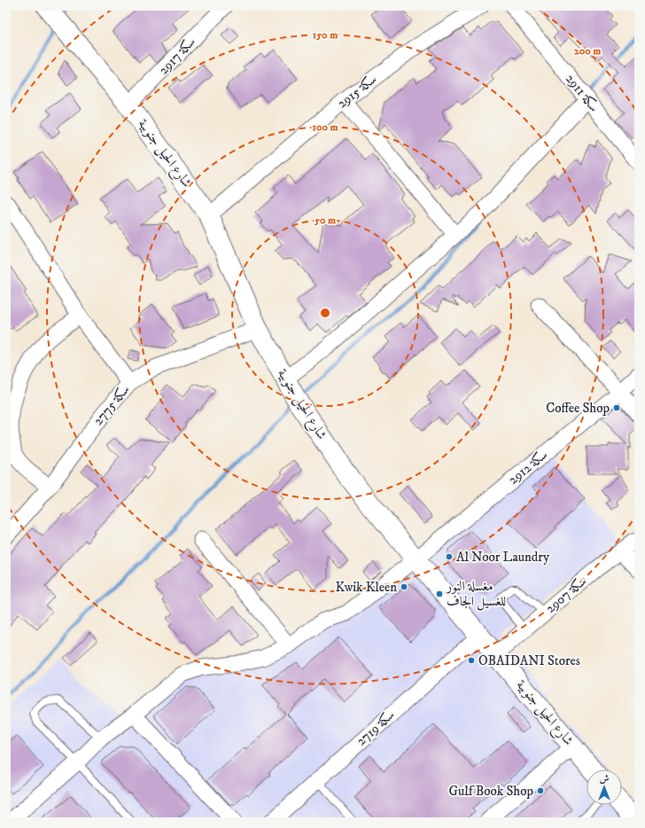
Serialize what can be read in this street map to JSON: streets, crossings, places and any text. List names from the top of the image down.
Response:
{
  "streets": {
    "street": [
      "سكة 2917",
      "سكة 2915",
      "سكة 2911",
      "شارع الحيل جنوبية",
      "سكة 2775",
      "سكة 2912",
      "سكة 2907",
      "سكة 2719"
    ]
  },
  "crossings": [
    ["سكة 2917", "شارع الحيل جنوبية"],
    ["سكة 2915", "شارع الحيل جنوبية"],
    ["شارع الحيل جنوبية", "سكة 2775"],
    ["شارع الحيل جنوبية", "سكة 2912"],
    ["شارع الحيل جنوبية", "سكة 2907"],
    ["شارع الحيل جنوبية", "سكة 2719"]
  ],
  "places": [
    "Coffee Shop",
    "Al Noor Laundry",
    "Kwik Kleen",
    "مغسلة النور للغسيل الجاف",
    "OBAIDANI Stores",
    "Gulf Book Shop"
  ],
  "north": "top",
  "rings": [
    "150 m",
    "200 m",
    "100 m",
    "50 m"
  ]
}
